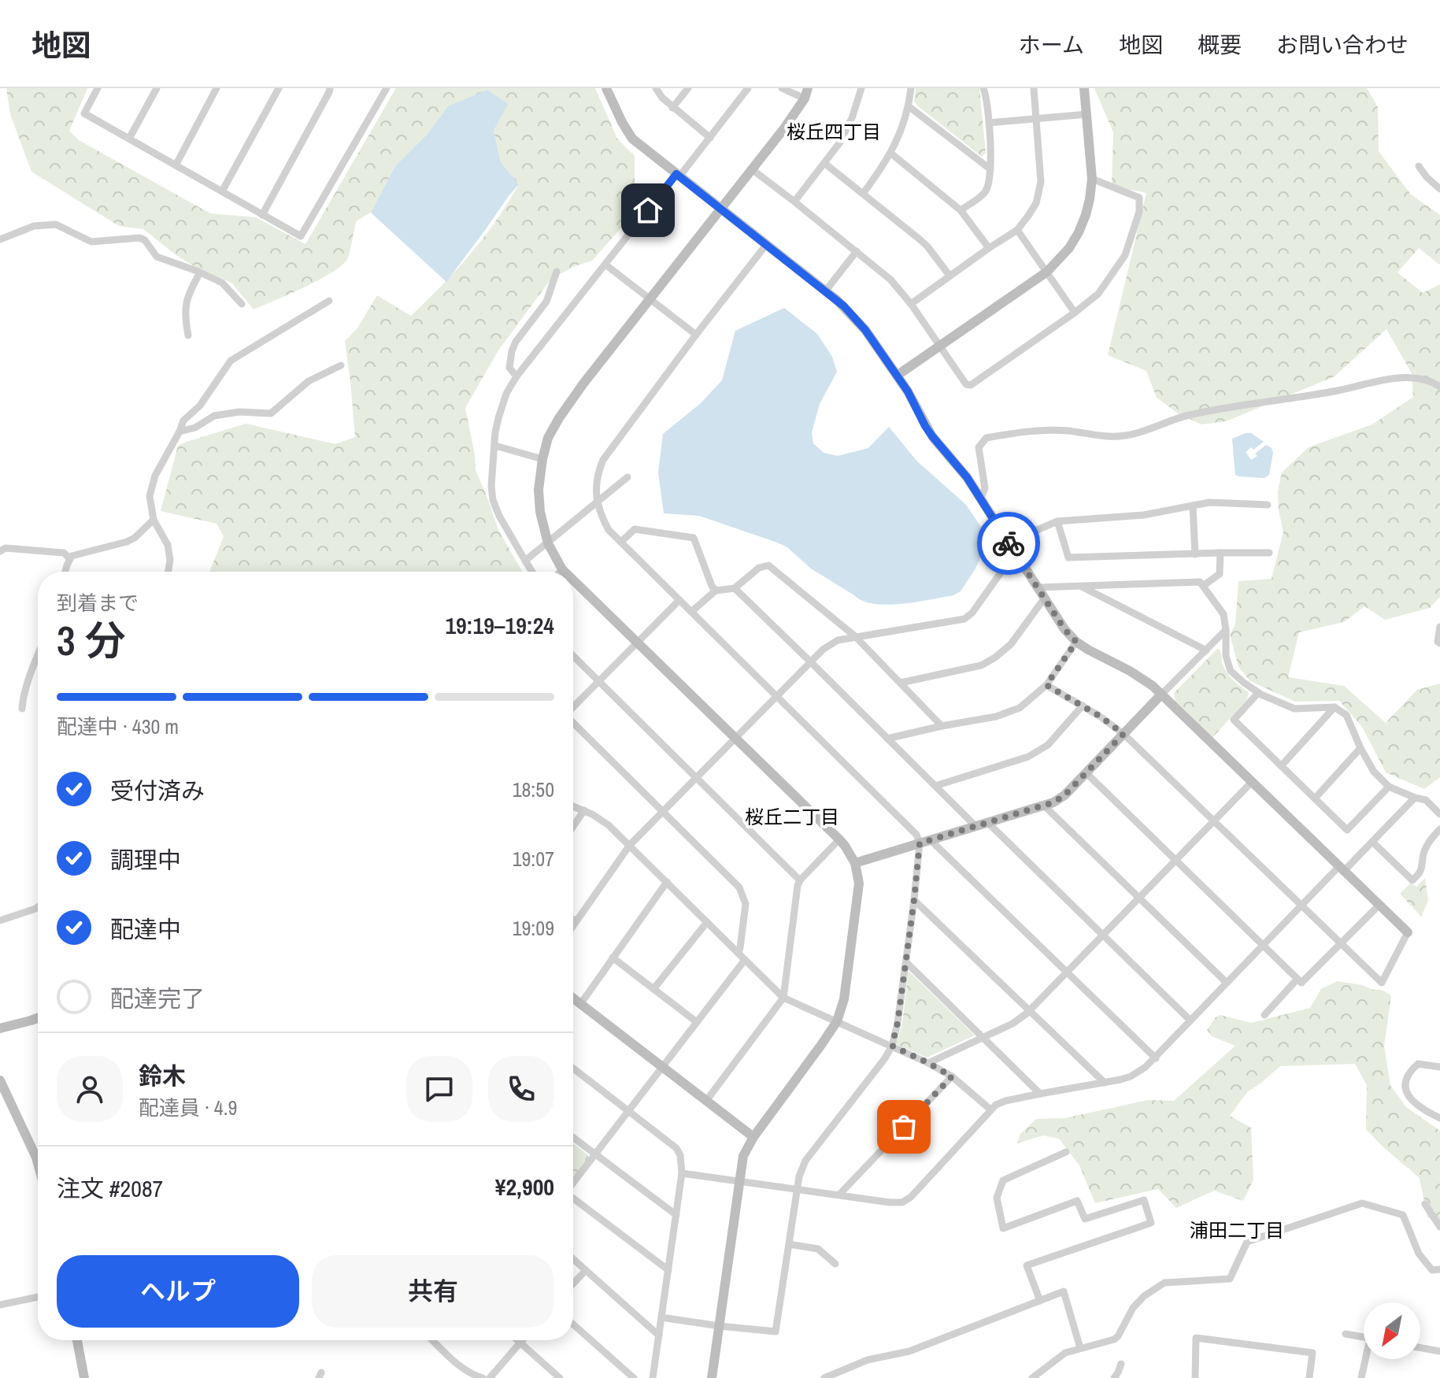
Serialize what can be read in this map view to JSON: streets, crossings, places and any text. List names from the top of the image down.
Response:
{
  "districts": ["桜丘四丁目", "桜丘二丁目", "浦田二丁目"],
  "north": "bottom left",
  "page": {
    "header": "地図",
    "nav": [
      "ホーム",
      "地図",
      "概要",
      "お問い合わせ"
    ],
    "heading": ["3 分", "到着まで", "19:19–19:24"],
    "panel": [
      "鈴木",
      "配達員 · 4.9",
      "注文 #2087",
      "¥2,900"
    ],
    "bar": "配達中 · 430 m",
    "list": [
      ["受付済み", "18:50"],
      ["調理中", "19:07"],
      ["配達中", "19:09"],
      "配達完了"
    ],
    "buttons": ["ヘルプ", "共有"]
  }
}
